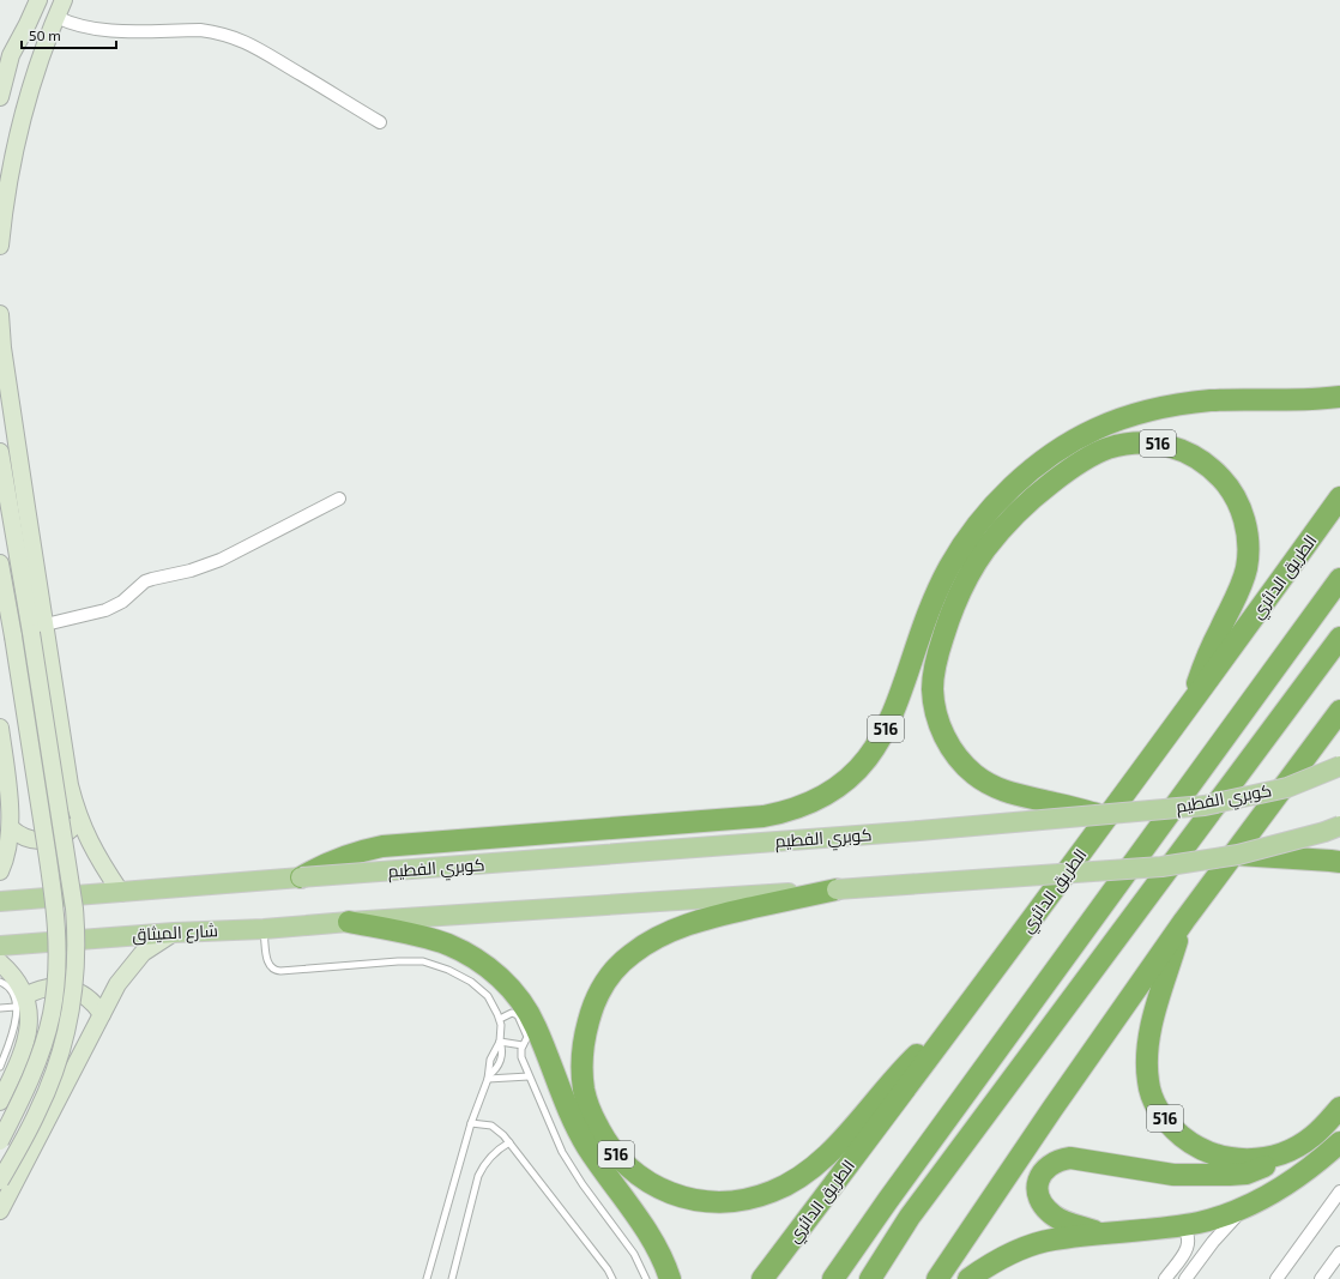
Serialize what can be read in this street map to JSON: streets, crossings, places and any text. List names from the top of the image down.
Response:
{
  "streets": {
    "highway": ["516", "الطريق الدائري"],
    "main road": ["كوبري الفطيم", "شارع الميثاق"]
  },
  "crossings": [
    ["516", "الطريق الدائري"],
    ["516", "كوبري الفطيم"],
    ["516", "شارع الميثاق"]
  ],
  "scale_bar": "50 m"
}
